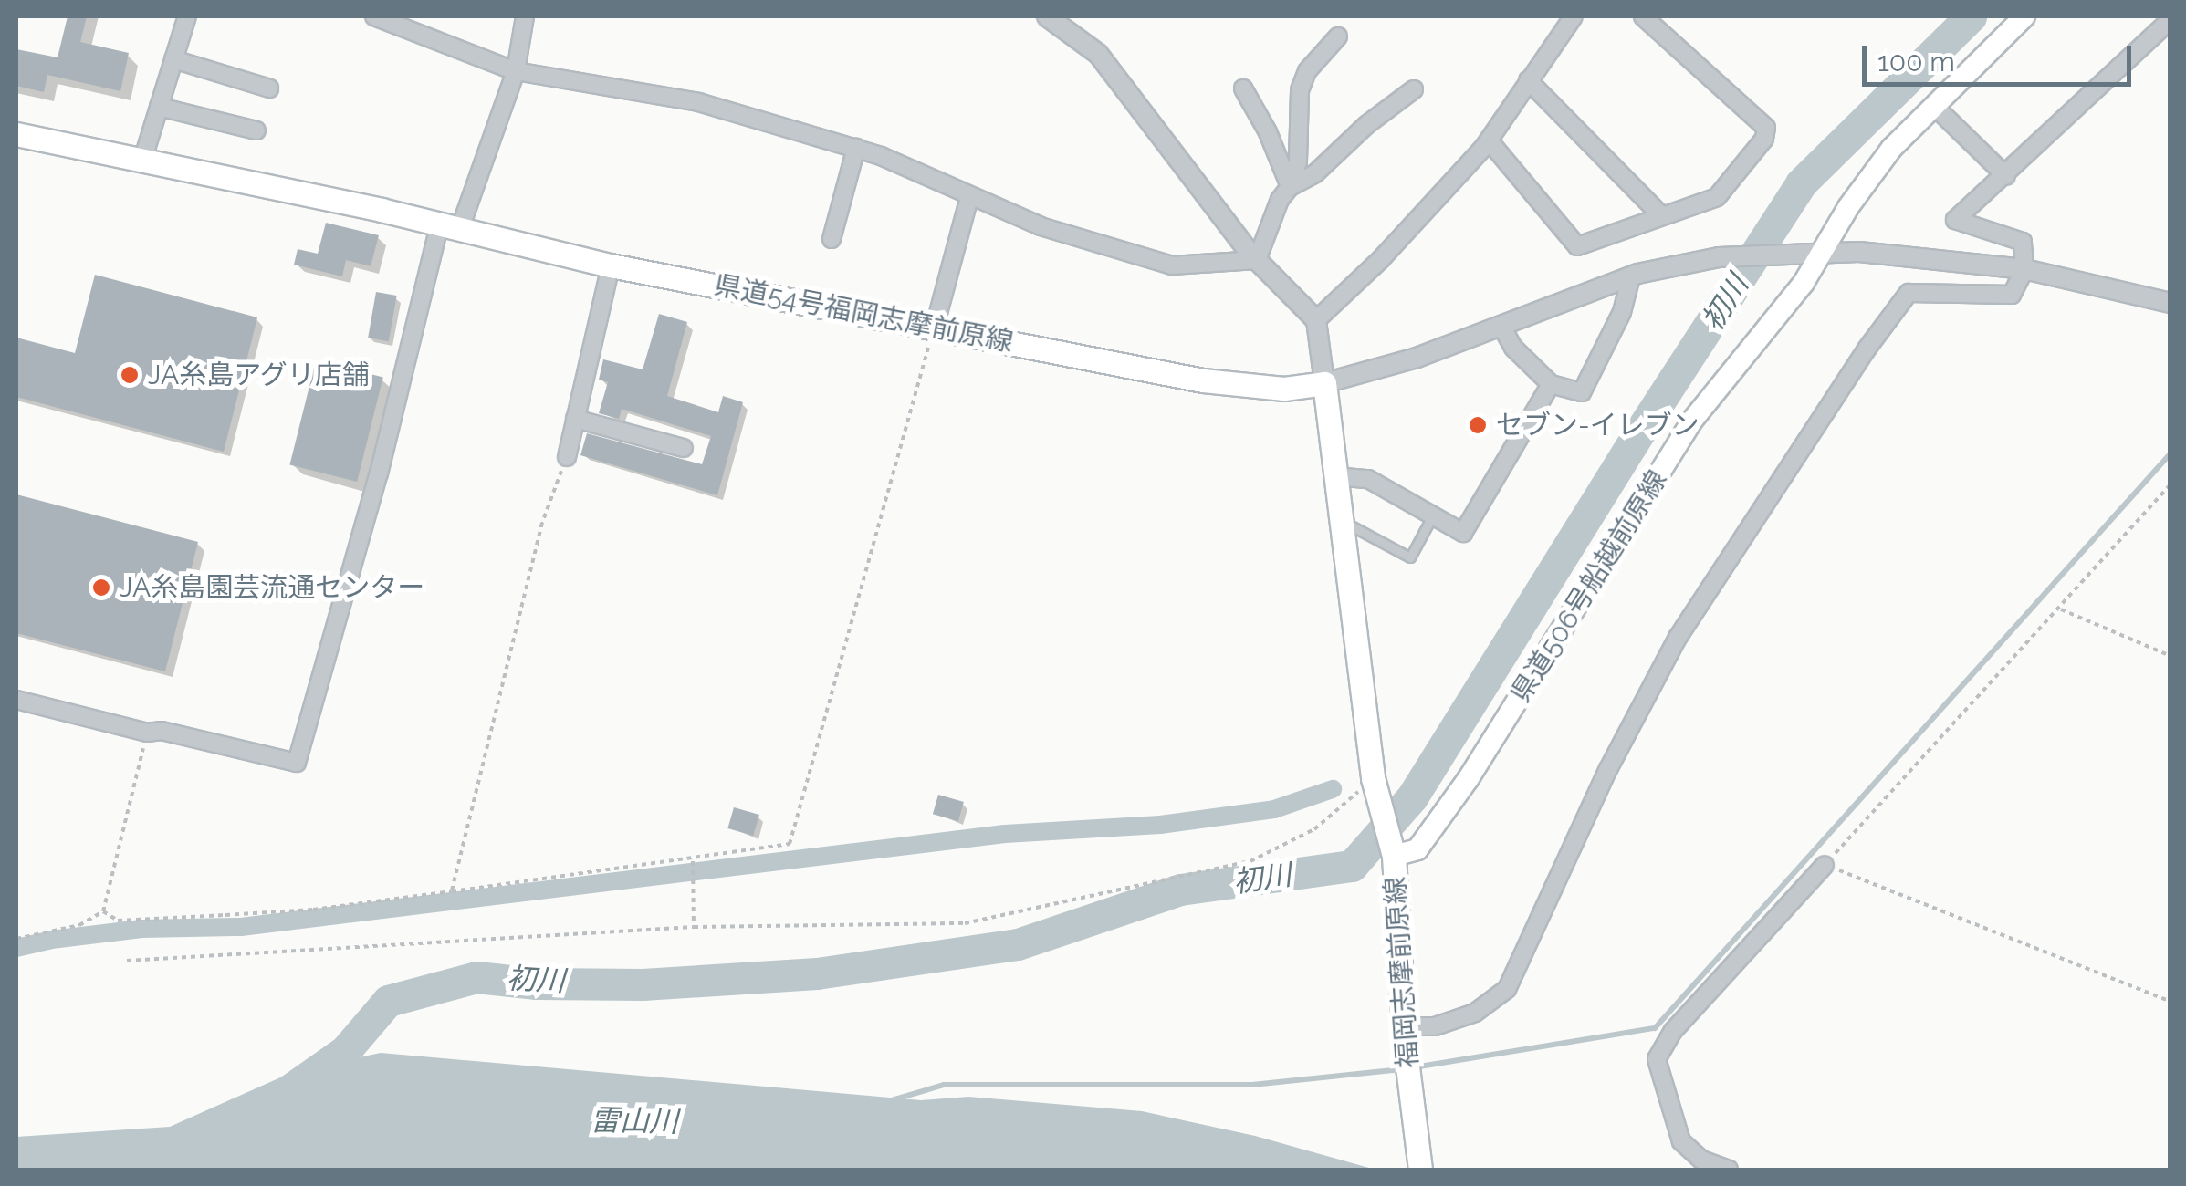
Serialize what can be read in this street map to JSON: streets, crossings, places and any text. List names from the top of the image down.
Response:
{
  "streets": {
    "main road": ["県道54号福岡志摩前原線", "県道506号船越前原線", "福岡志摩前原線"]
  },
  "crossings": [
    ["県道506号船越前原線", "福岡志摩前原線"]
  ],
  "water": ["初川", "雷山川"],
  "places": ["JA糸島アグリ店舗", "セブン-イレブン", "JA糸島園芸流通センター"],
  "scale_bar": "100 m"
}
